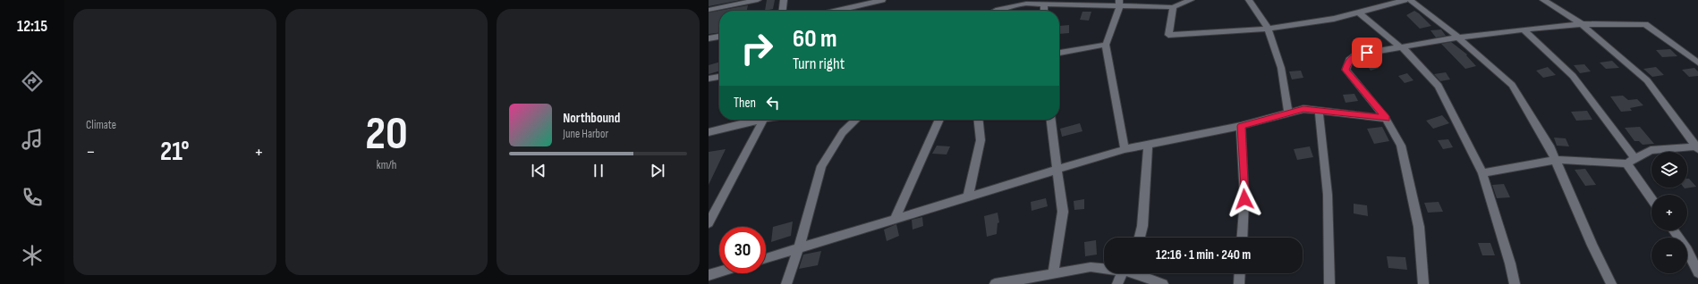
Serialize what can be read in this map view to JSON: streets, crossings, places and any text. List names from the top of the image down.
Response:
{
  "page": {
    "tabs": "12:15",
    "tile": [
      "Climate",
      ["20", "km/h"]
    ],
    "turn": ["60 m", "Turn right"],
    "then": "Then",
    "song": ["Northbound", "June Harbor"],
    "heat": ["−", "21°", "+"],
    "map_buttons": ["+", "−"],
    "limit": "30",
    "trip": "12:16 · 1 min · 240 m"
  }
}
